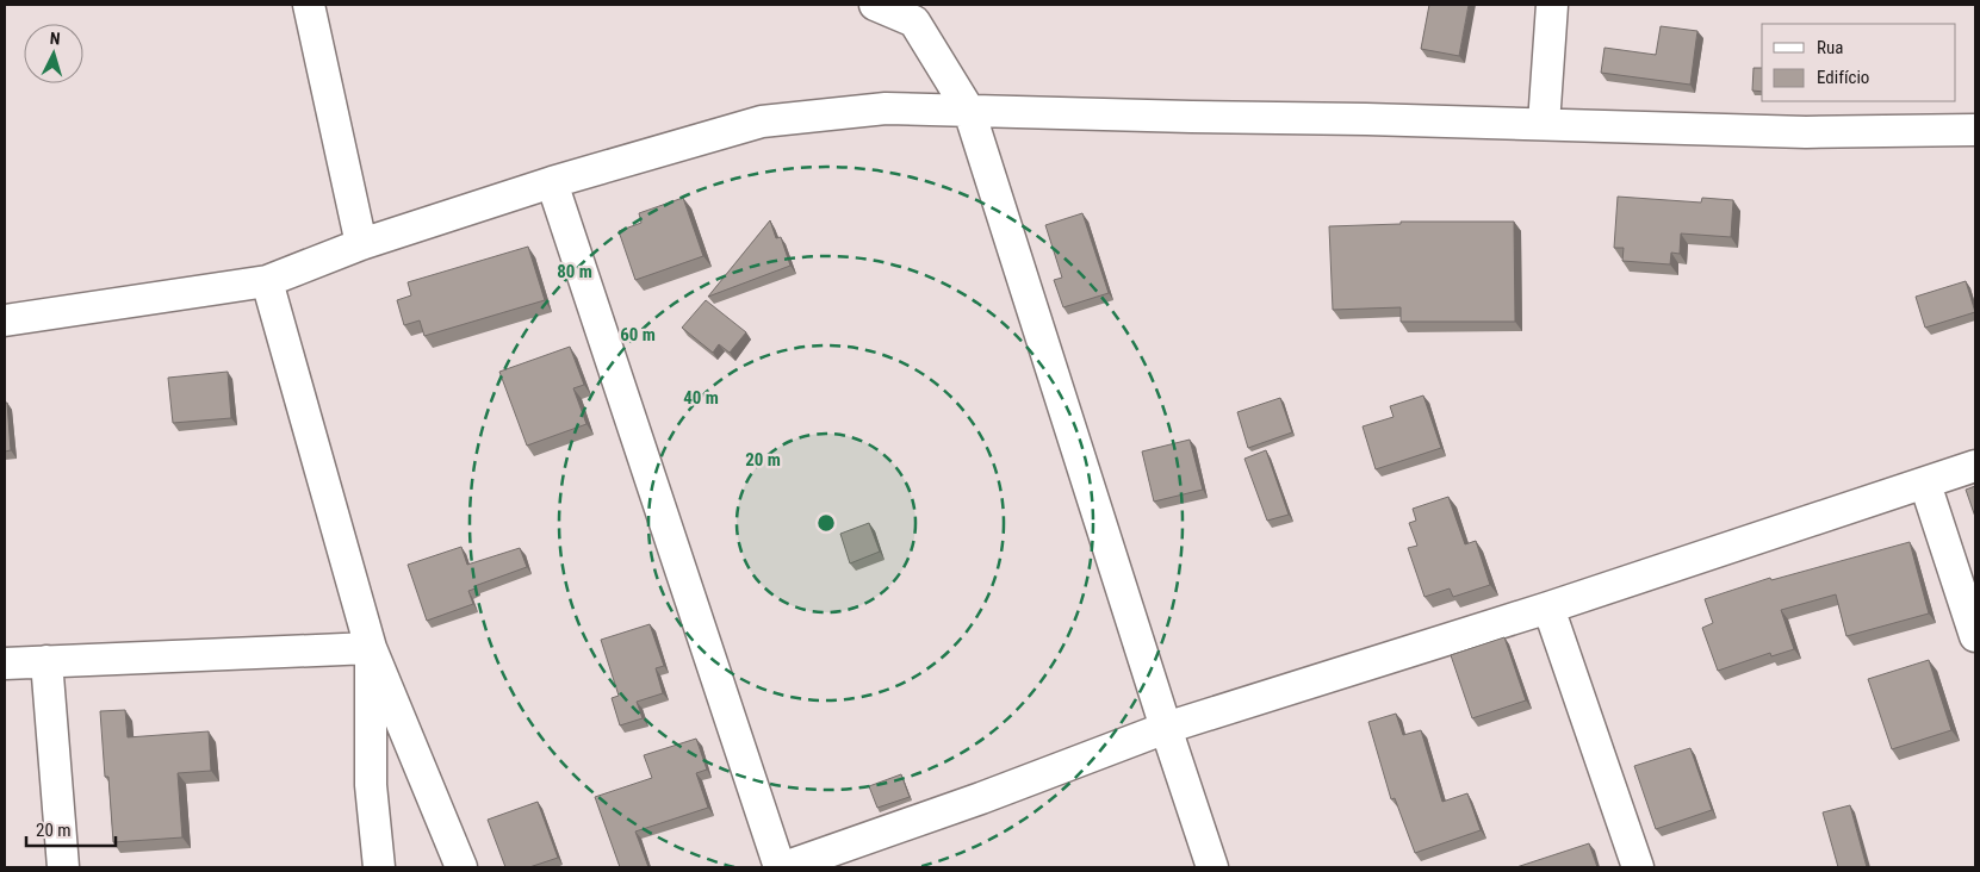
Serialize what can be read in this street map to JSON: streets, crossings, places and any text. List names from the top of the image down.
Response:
{
  "legend": ["Rua", "Edifício"],
  "scale_bar": "20 m",
  "north": "top",
  "rings": [
    "80 m",
    "60 m",
    "40 m",
    "20 m"
  ]
}
